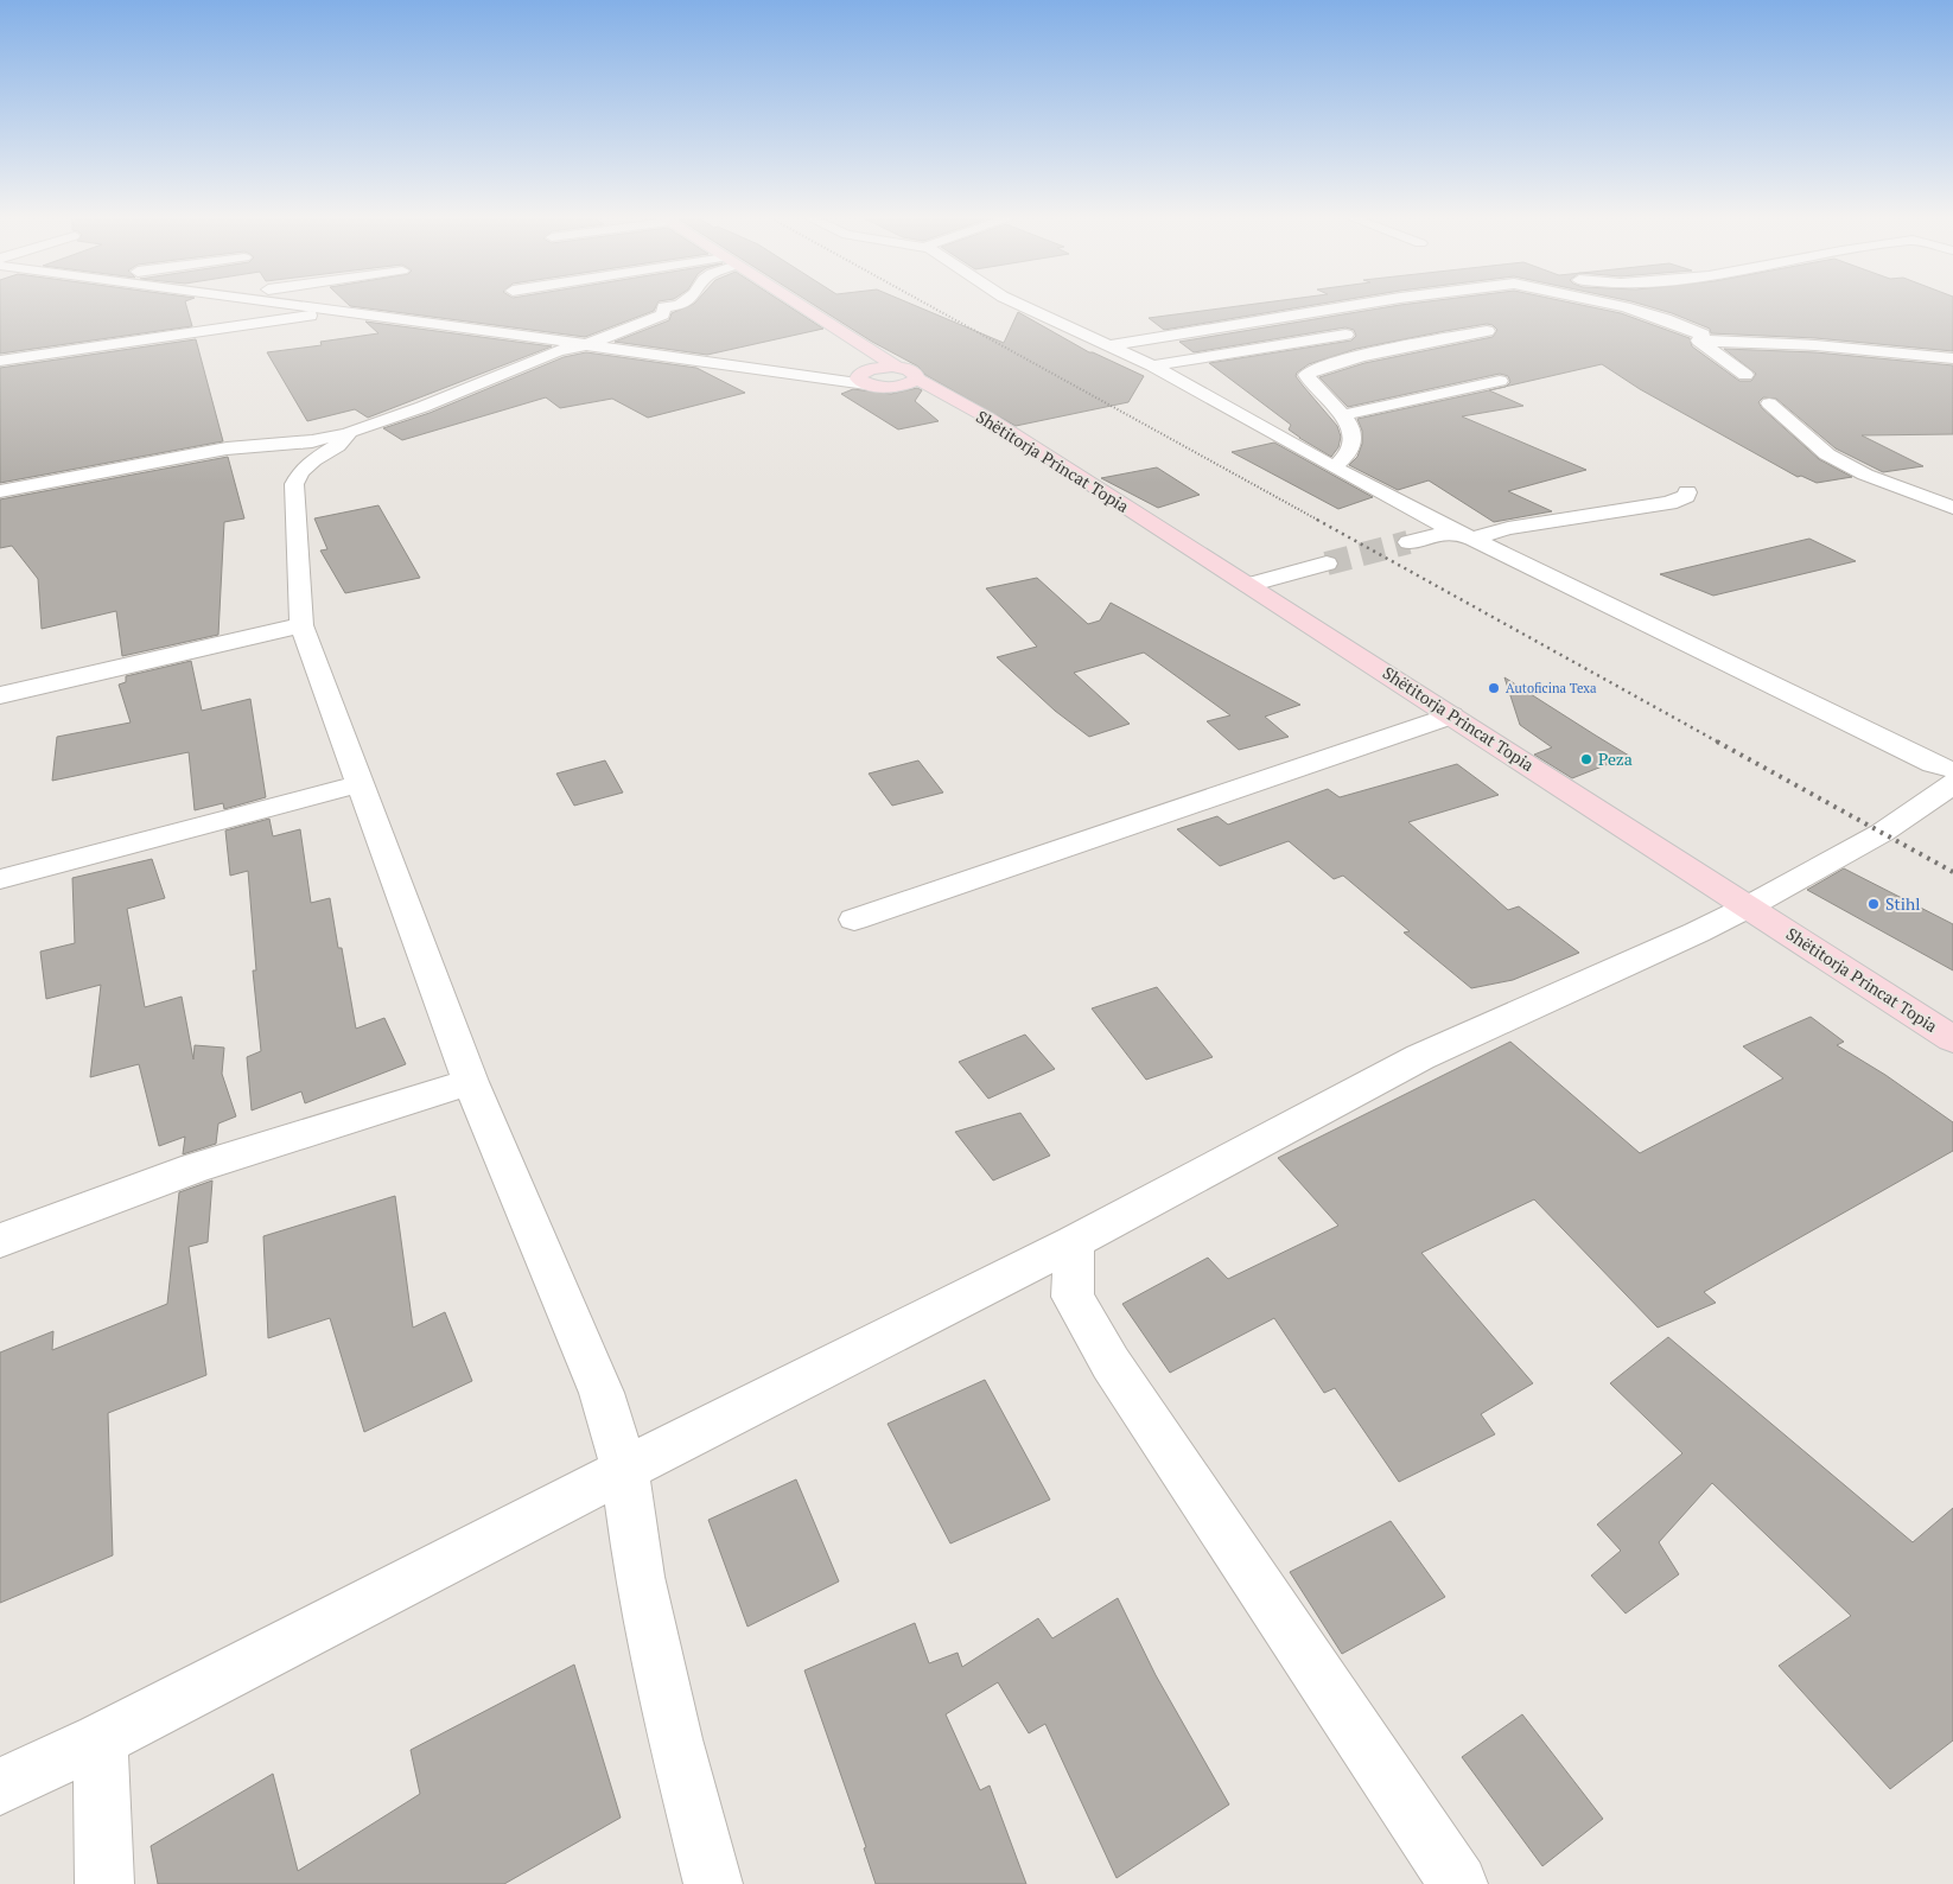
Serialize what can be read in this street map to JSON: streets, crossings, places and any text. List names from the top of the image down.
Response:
{
  "streets": {
    "main road": ["Shëtitorja Princat Topia"]
  },
  "places": ["Autoficina Texa", "Peza", "Stihl"]
}
